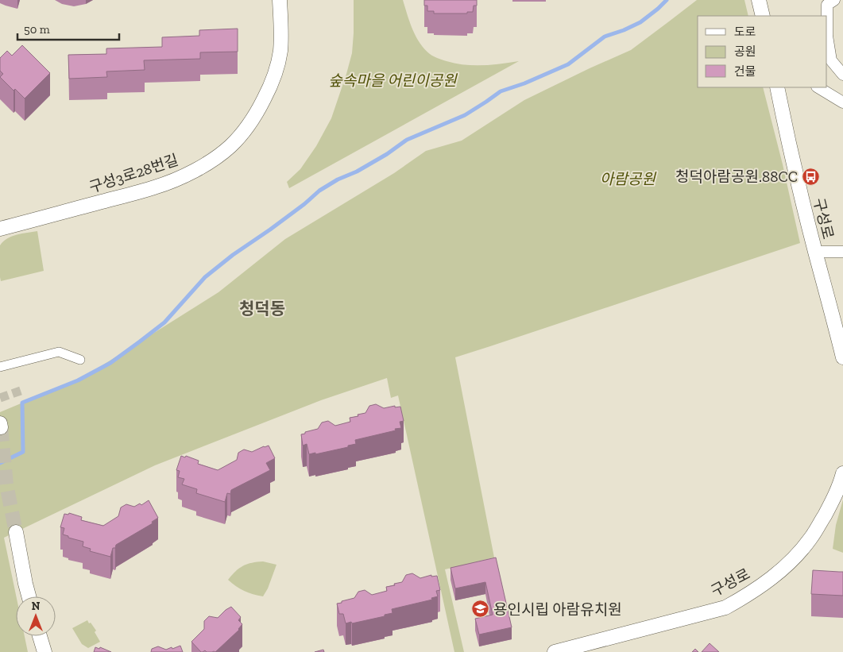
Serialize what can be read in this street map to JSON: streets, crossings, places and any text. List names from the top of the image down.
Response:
{
  "streets": {
    "street": ["구성3로28번길", "구성로"]
  },
  "districts": ["청덕동"],
  "parks": ["숲속마을 어린이공원", "아람공원"],
  "places": {
    "bus stop": ["청덕아람공원.88CC"],
    "school or university": ["용인시립 아람유치원"]
  },
  "legend": ["도로", "공원", "건물"],
  "scale_bar": "50 m",
  "north": "top"
}
